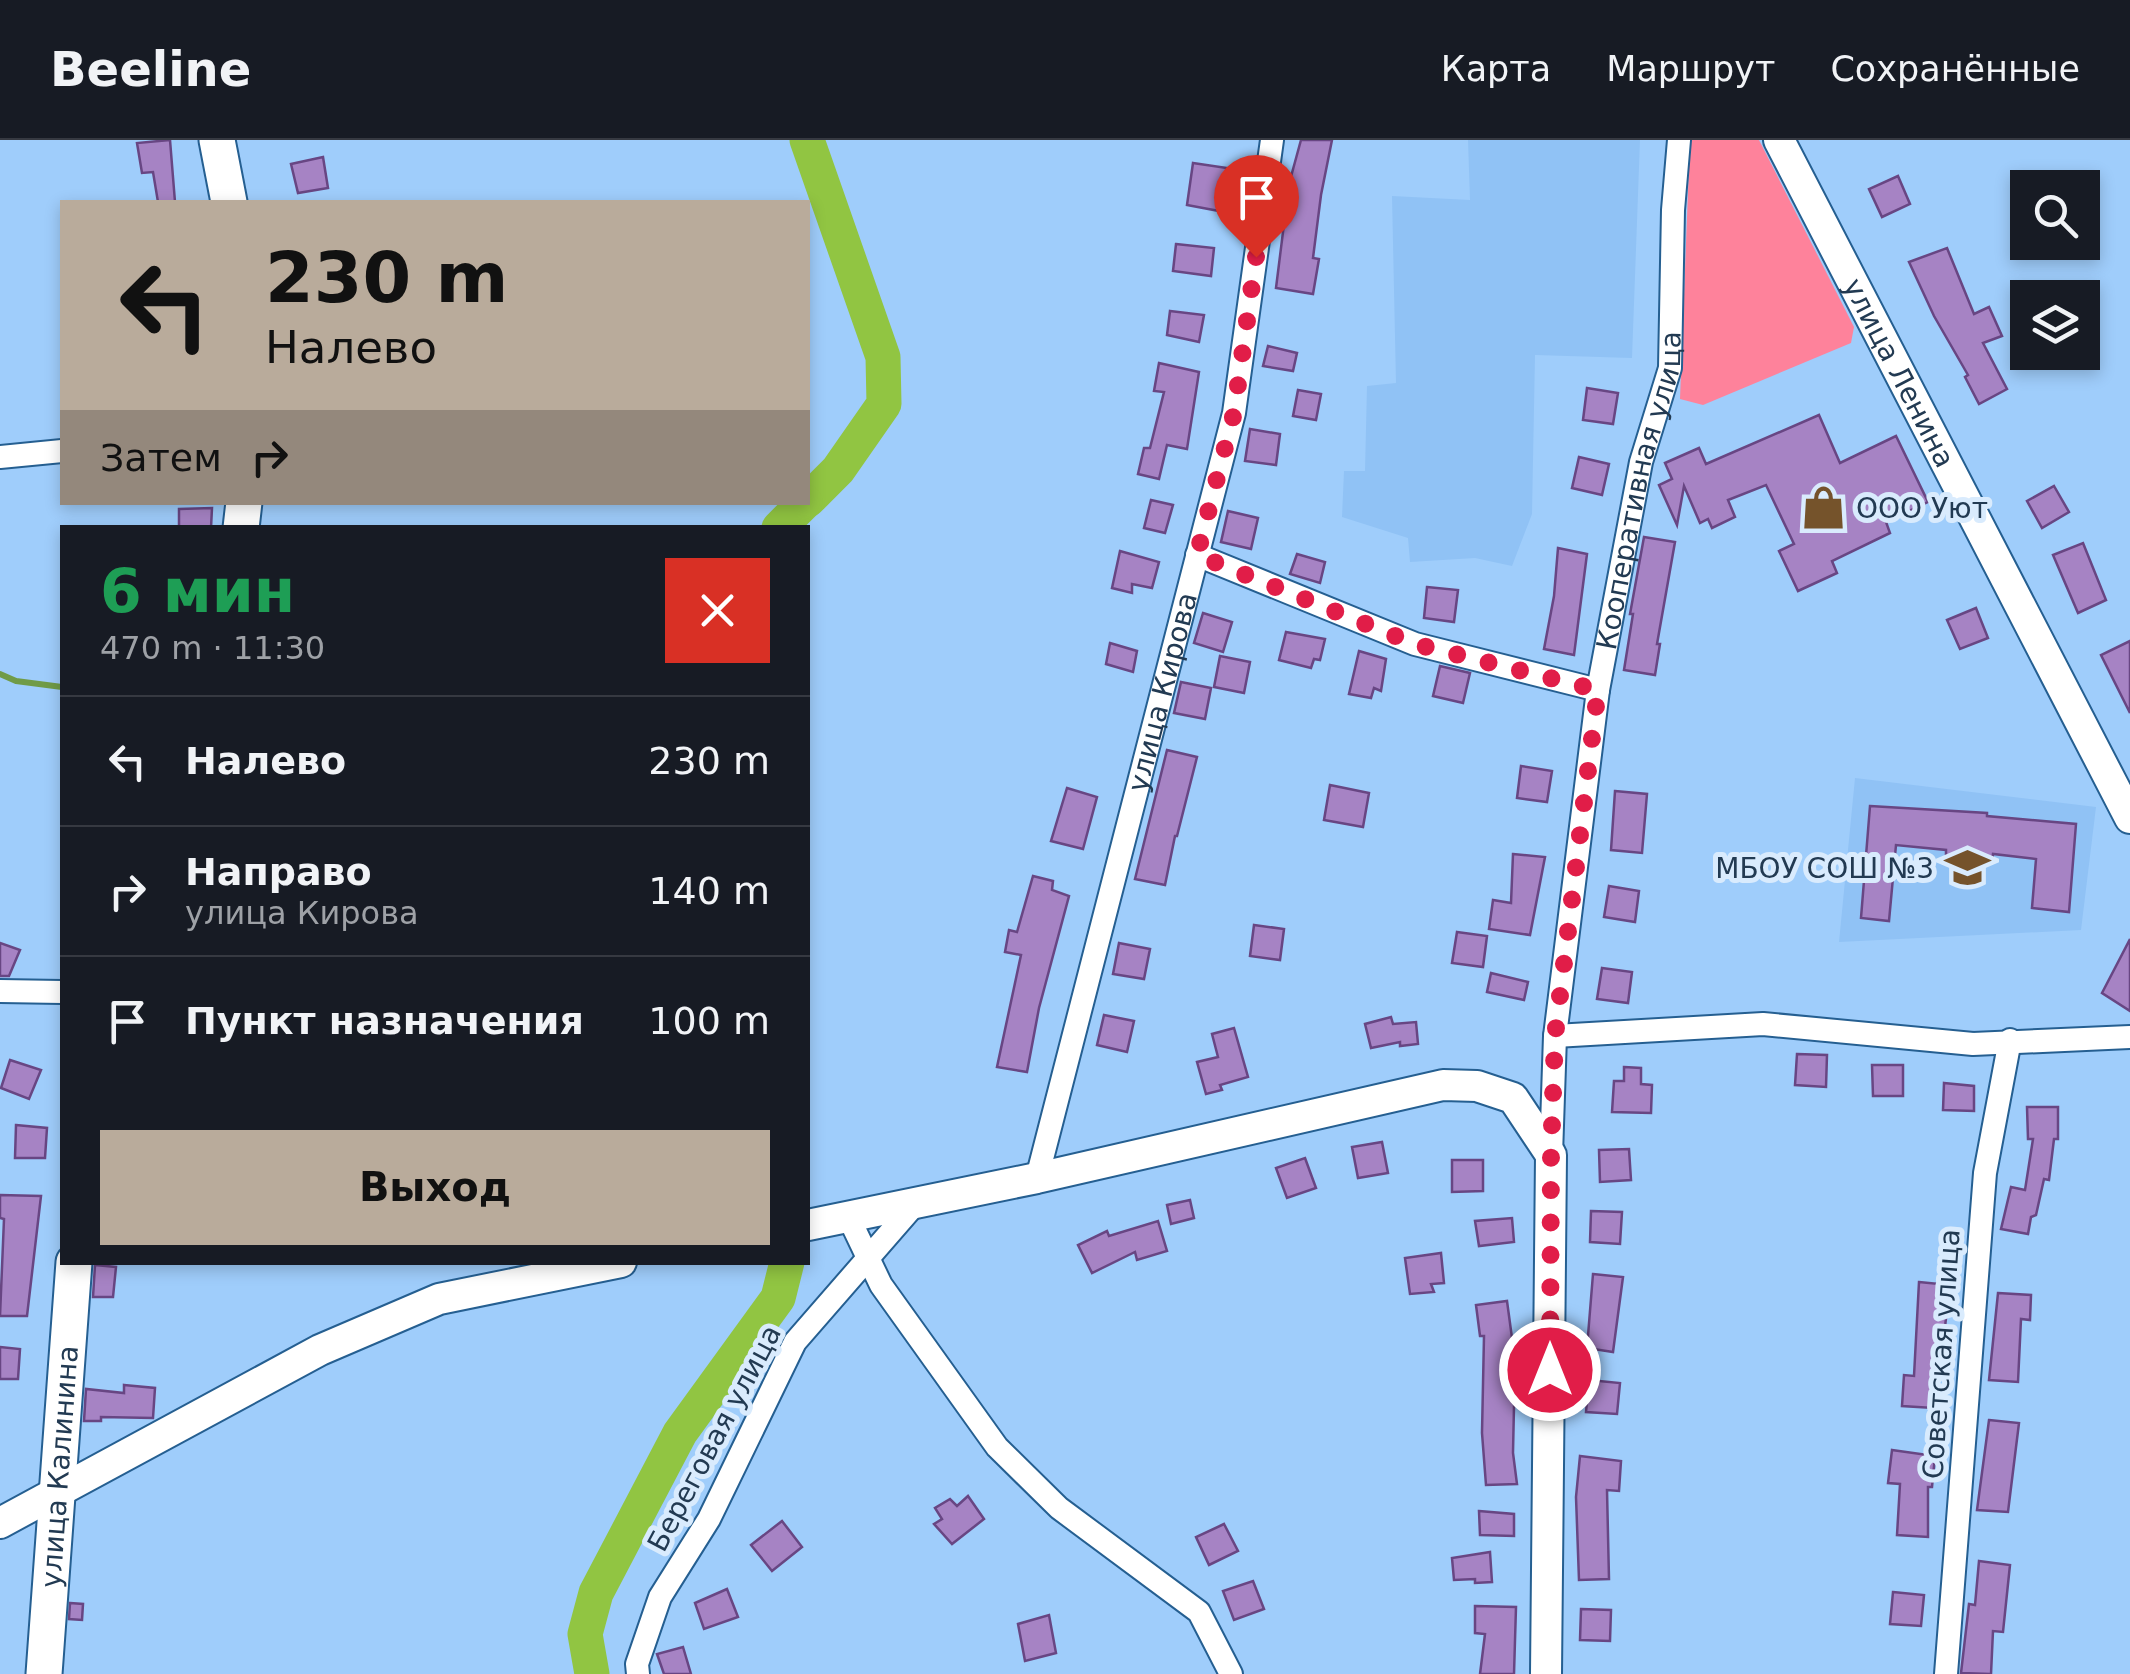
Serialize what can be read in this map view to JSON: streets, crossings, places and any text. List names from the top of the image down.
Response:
{
  "streets": {
    "main road": ["улица Калинина"],
    "street": [
      "улица Ленина",
      "Кооперативная улица",
      "улица Кирова",
      "Советская улица",
      "Береговая улица"
    ]
  },
  "places": {
    "shop": ["ООО Уют"],
    "school or university": ["МБОУ СОШ №3"]
  },
  "page": {
    "header": "Beeline",
    "nav": ["Карта", "Маршрут", "Сохранённые"],
    "turn": ["230 m", "Налево"],
    "then": "Затем",
    "heading": ["6 мин", "470 m · 11:30"],
    "list": [
      {
        "name": "Налево",
        "value": "230 m"
      },
      {
        "name": "Направо",
        "note": "улица Кирова",
        "value": "140 m"
      },
      {
        "name": "Пункт назначения",
        "value": "100 m"
      }
    ],
    "buttons": "Выход"
  }
}
